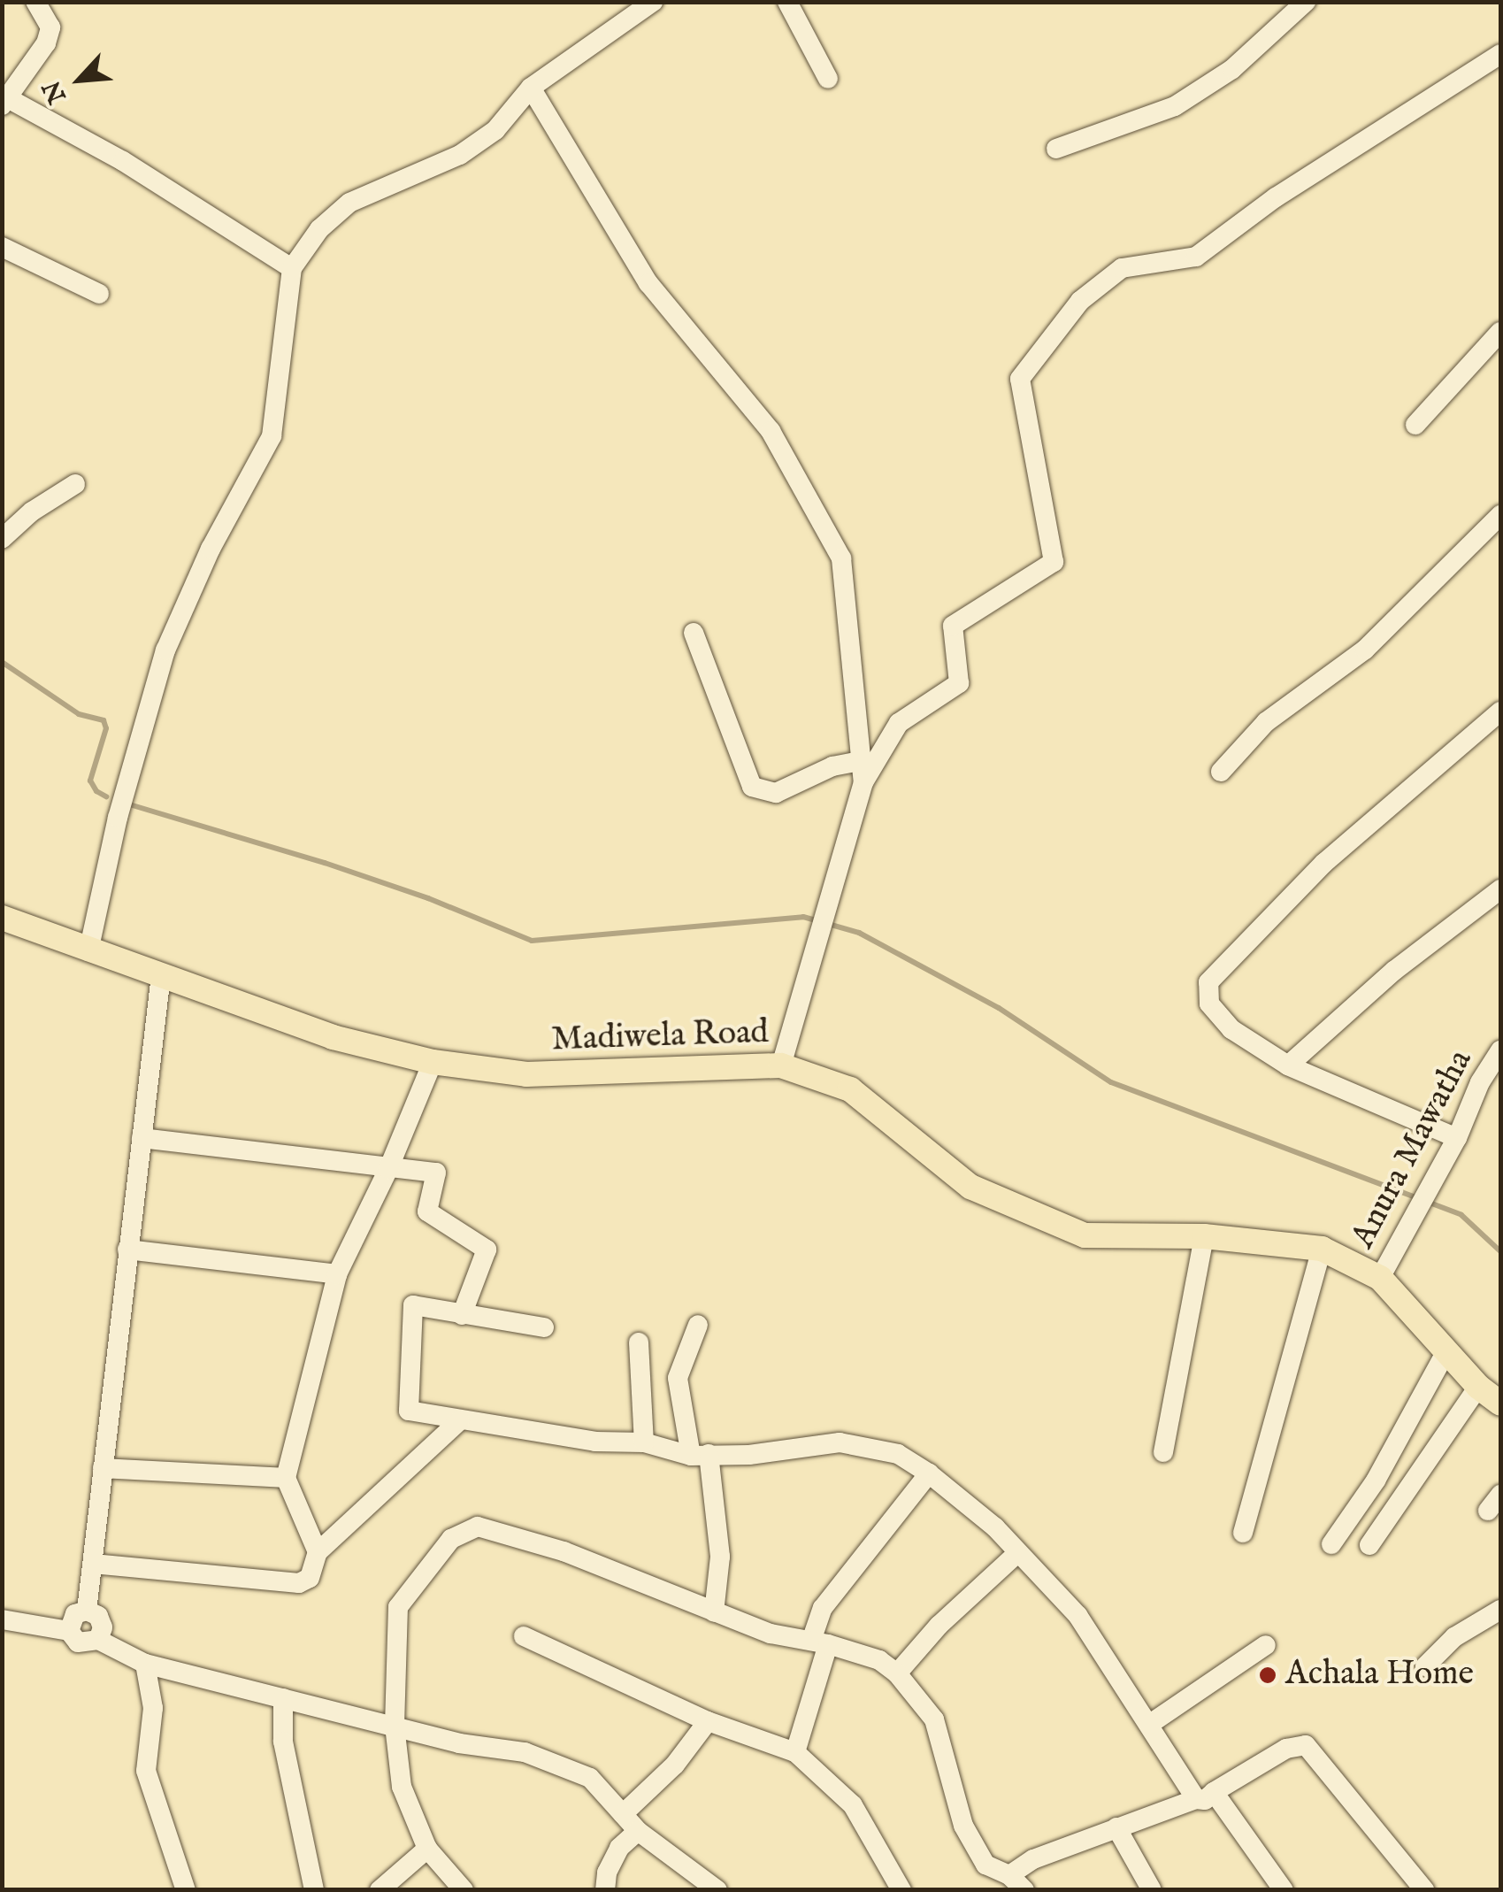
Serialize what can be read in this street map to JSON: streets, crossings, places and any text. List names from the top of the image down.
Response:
{
  "streets": {
    "main road": ["Madiwela Road"],
    "street": ["Anura Mawatha"]
  },
  "crossings": [
    ["Madiwela Road", "Anura Mawatha"]
  ],
  "places": ["Achala Home"],
  "north": "bottom left"
}
